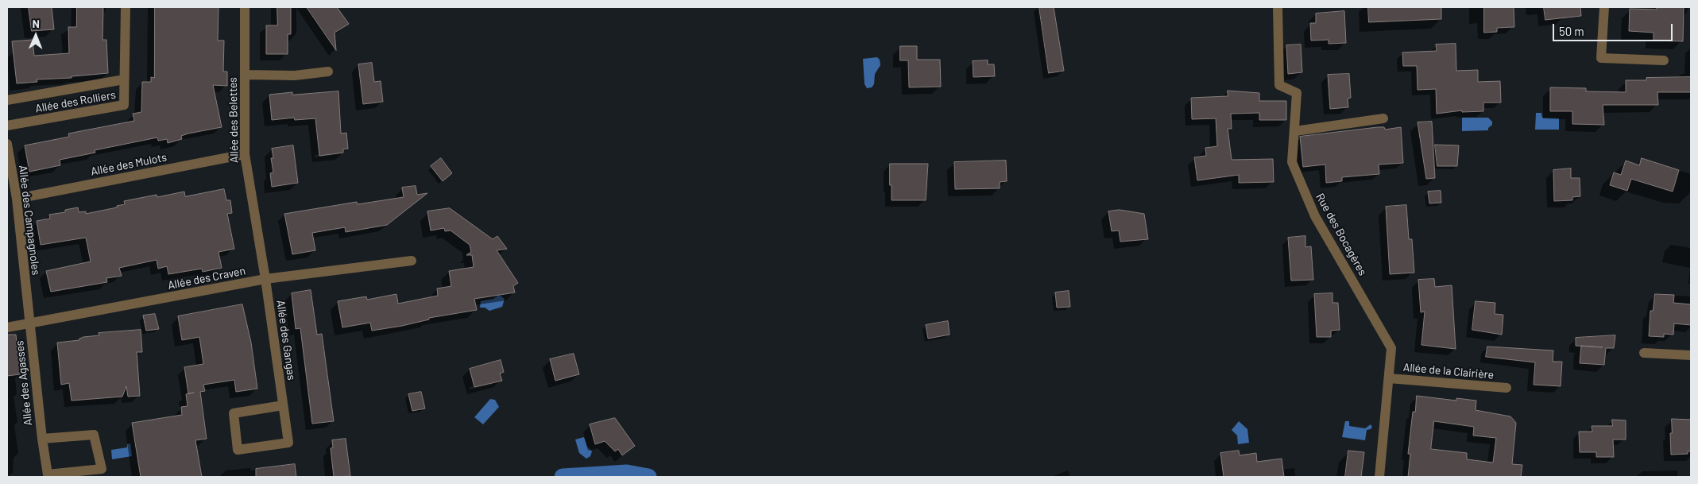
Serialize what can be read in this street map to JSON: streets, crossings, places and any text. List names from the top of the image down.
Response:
{
  "streets": {
    "street": [
      "Allée des Rolliers",
      "Allée des Belettes",
      "Allée des Mulots",
      "Allée des Campagnoles",
      "Rue des Bocagères",
      "Allée des Craven",
      "Allée des Gangas",
      "Allée de la Clairière",
      "Allée des Agasses"
    ]
  },
  "crossings": [
    ["Allée des Belettes", "Allée des Mulots"],
    ["Allée des Belettes", "Allée des Craven"],
    ["Allée des Belettes", "Allée des Gangas"],
    ["Allée des Mulots", "Allée des Campagnoles"],
    ["Allée des Campagnoles", "Allée des Craven"],
    ["Allée des Campagnoles", "Allée des Agasses"],
    ["Rue des Bocagères", "Allée de la Clairière"],
    ["Allée des Craven", "Allée des Gangas"],
    ["Allée des Craven", "Allée des Agasses"]
  ],
  "scale_bar": "50 m",
  "north": "top"
}
